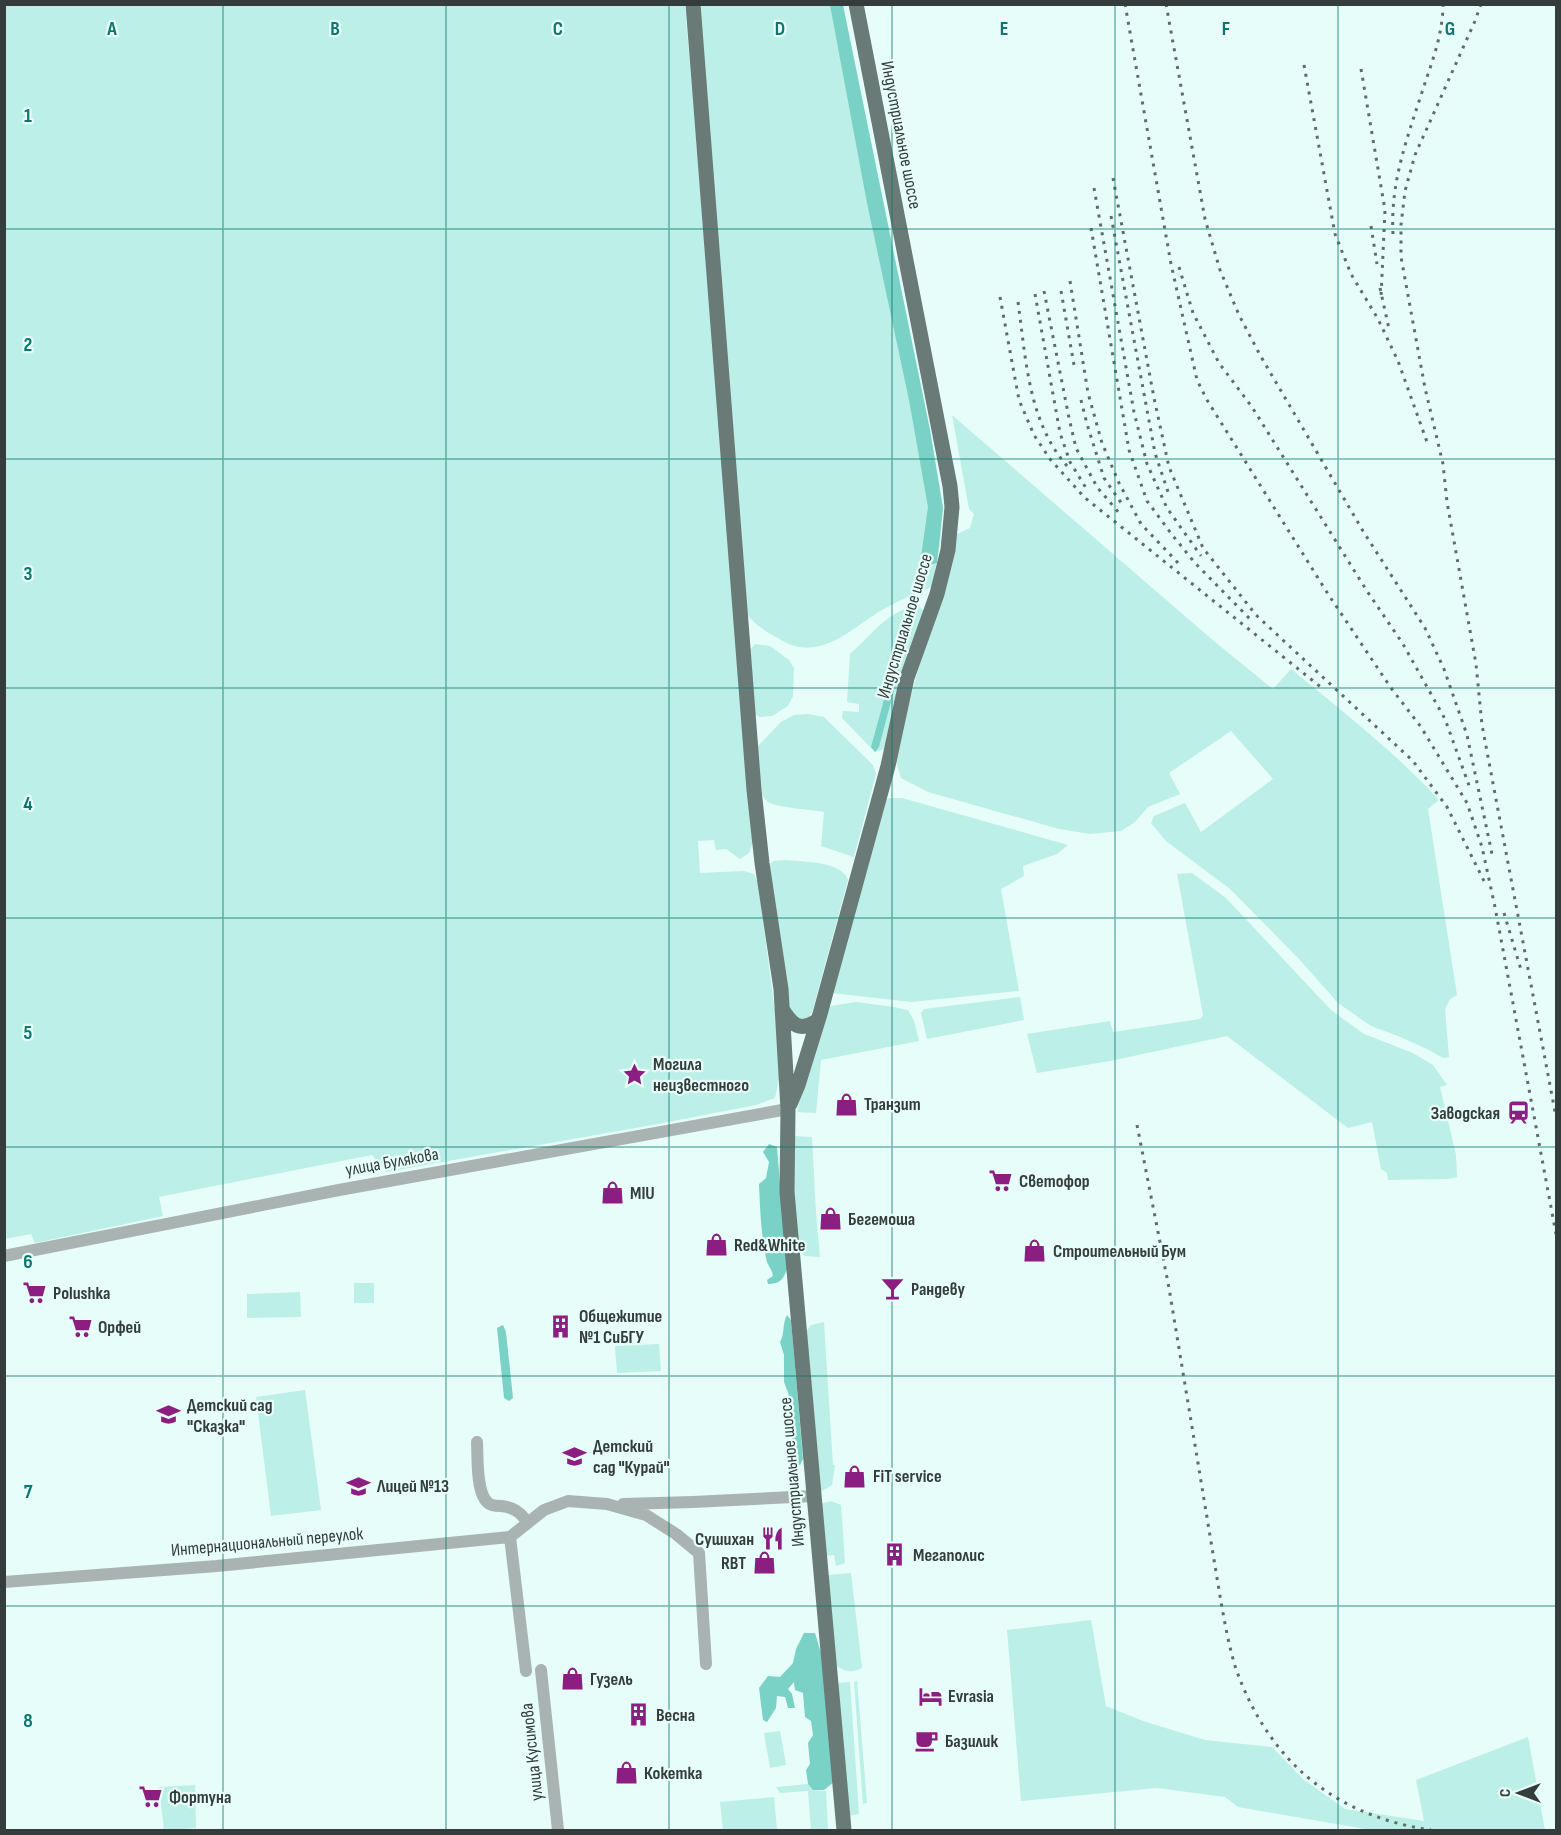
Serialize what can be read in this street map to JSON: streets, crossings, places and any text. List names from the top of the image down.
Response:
{
  "streets": {
    "main road": ["Индустриальное шоссе"],
    "street": ["улица Булякова", "Интернациональный переулок", "улица Кусимова"]
  },
  "crossings": [
    ["Индустриальное шоссе", "улица Булякова"]
  ],
  "places": {
    "place": ["Могила неизвестного"],
    "shop": [
      "Транзит",
      "MIU",
      "Бегемоша",
      "Red&White",
      "Строительный Бум",
      "FiT service",
      "RBT",
      "Гузель",
      "Кокетка"
    ],
    "station": ["Заводская"],
    "supermarket": [
      "Светофор",
      "Polushka",
      "Орфей",
      "Фортуна"
    ],
    "bar": ["Рандеву"],
    "building": ["Общежитие №1 СиБГУ", "Мегаполис", "Весна"],
    "school or university": ["Детский сад \"Сказка\"", "Детский сад \"Курай\"", "Лицей №13"],
    "restaurant": ["Сушихан"],
    "hotel": ["Evrasia"],
    "cafe": ["Базилик"]
  },
  "north": "left",
  "grid": {
    "columns": [
      "A",
      "B",
      "C",
      "D",
      "E",
      "F",
      "G"
    ],
    "rows": [
      "1",
      "2",
      "3",
      "4",
      "5",
      "6",
      "7",
      "8"
    ]
  }
}
